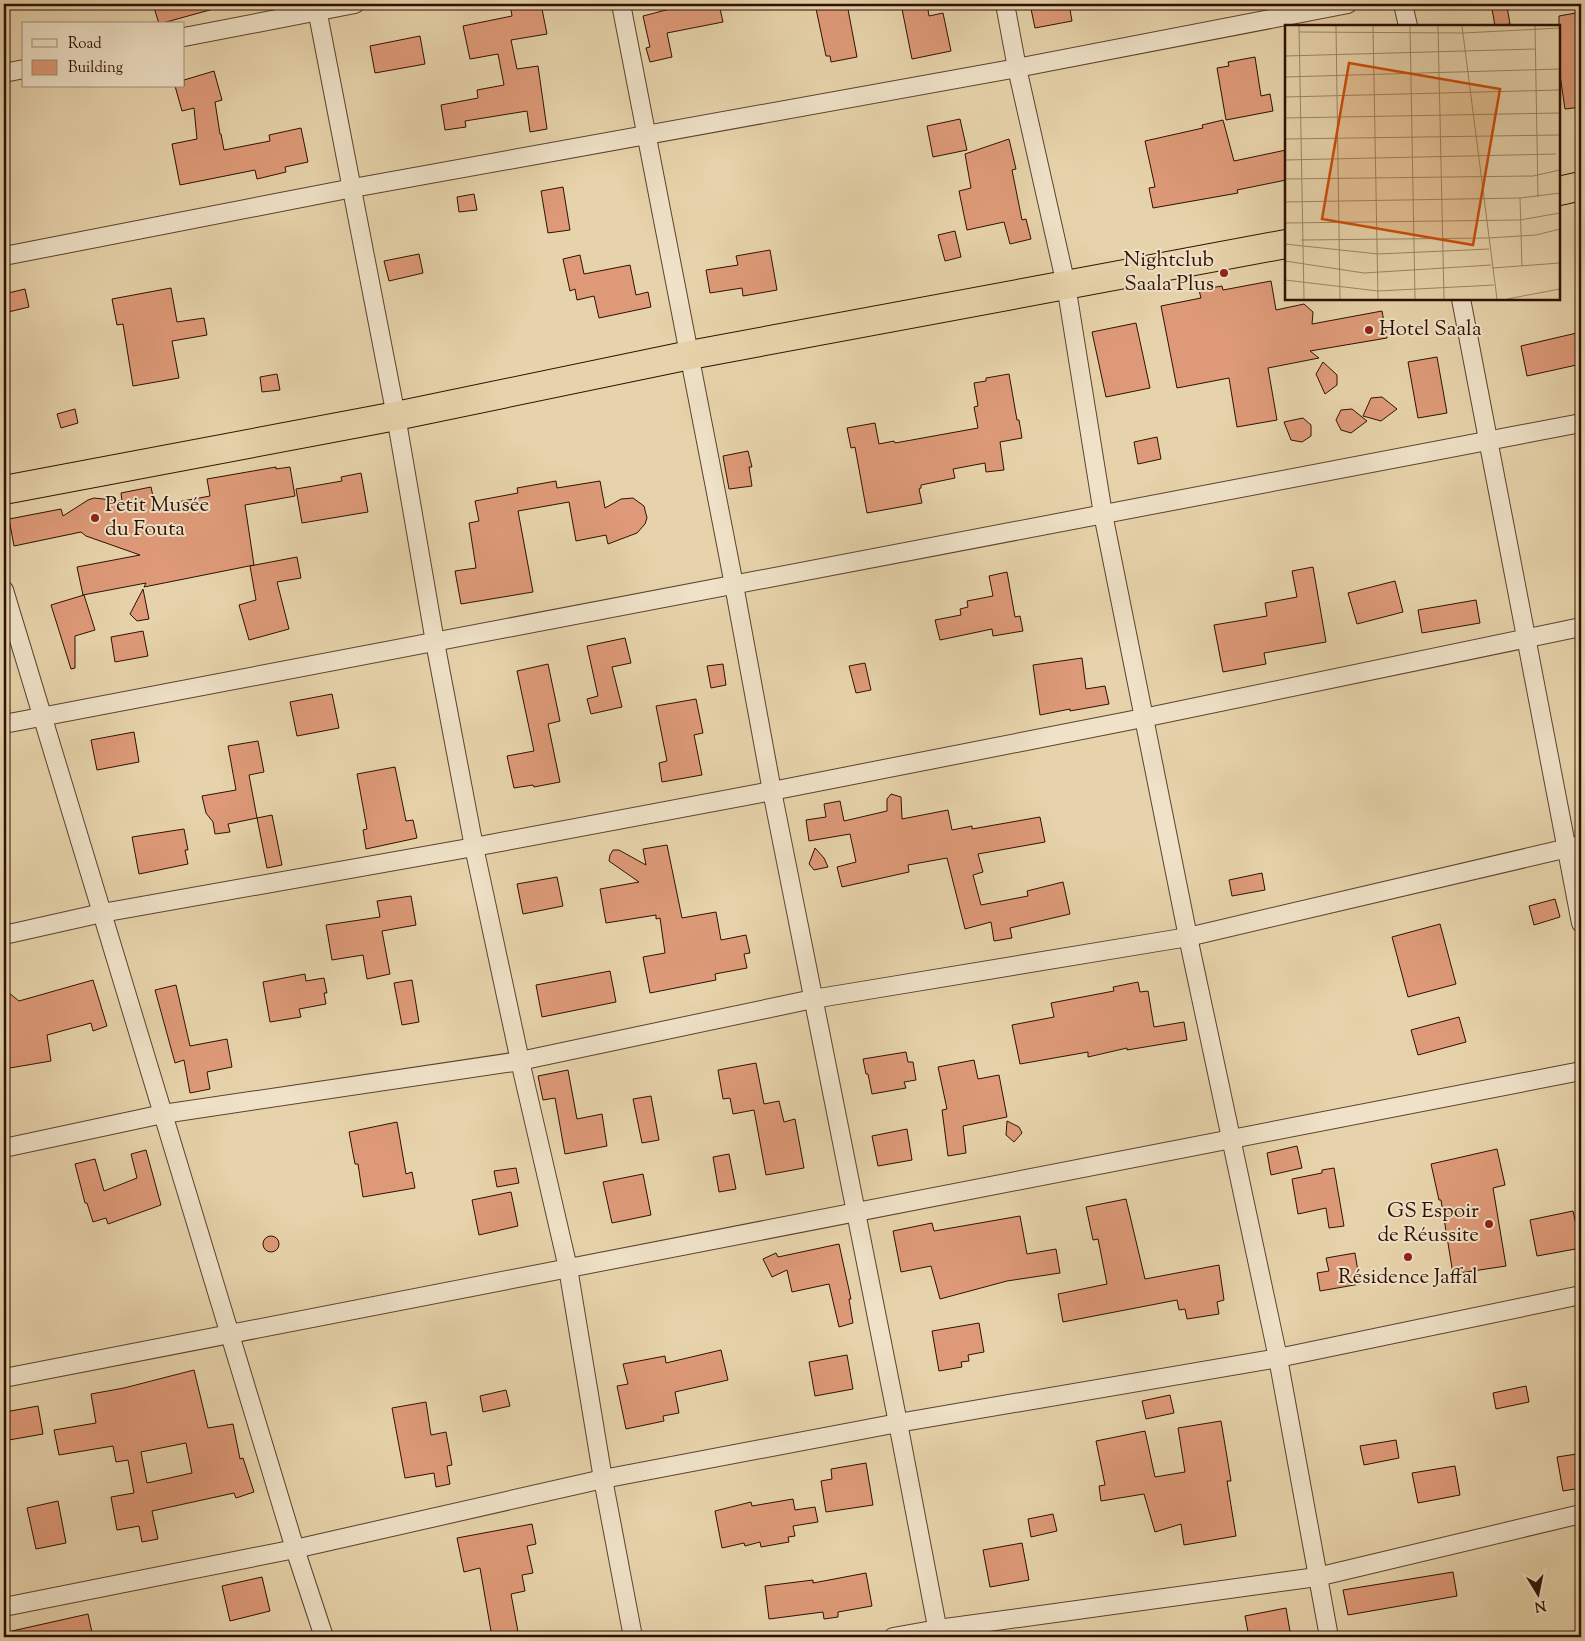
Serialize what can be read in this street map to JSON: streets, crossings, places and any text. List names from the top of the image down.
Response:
{
  "places": [
    "Nightclub Saala Plus",
    "Hotel Saala",
    "Petit Musée du Fouta",
    "GS Espoir de Réussite",
    "Résidence Jaffal"
  ],
  "legend": ["Road", "Building"],
  "north": "bottom"
}
